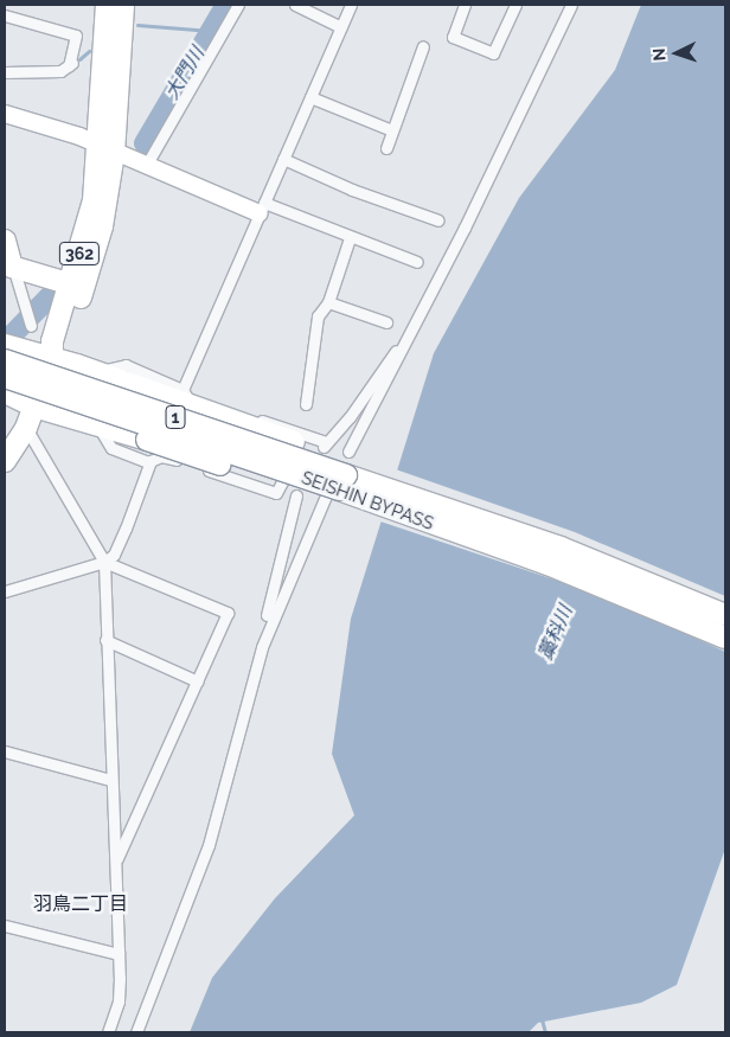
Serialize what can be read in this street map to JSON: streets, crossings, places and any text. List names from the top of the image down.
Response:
{
  "streets": {
    "highway": ["362", "1", "SEISHIN BYPASS"]
  },
  "crossings": [
    ["362", "1"],
    ["1", "SEISHIN BYPASS"]
  ],
  "districts": ["羽鳥二丁目"],
  "water": ["大門川", "藁科川"],
  "north": "left"
}
